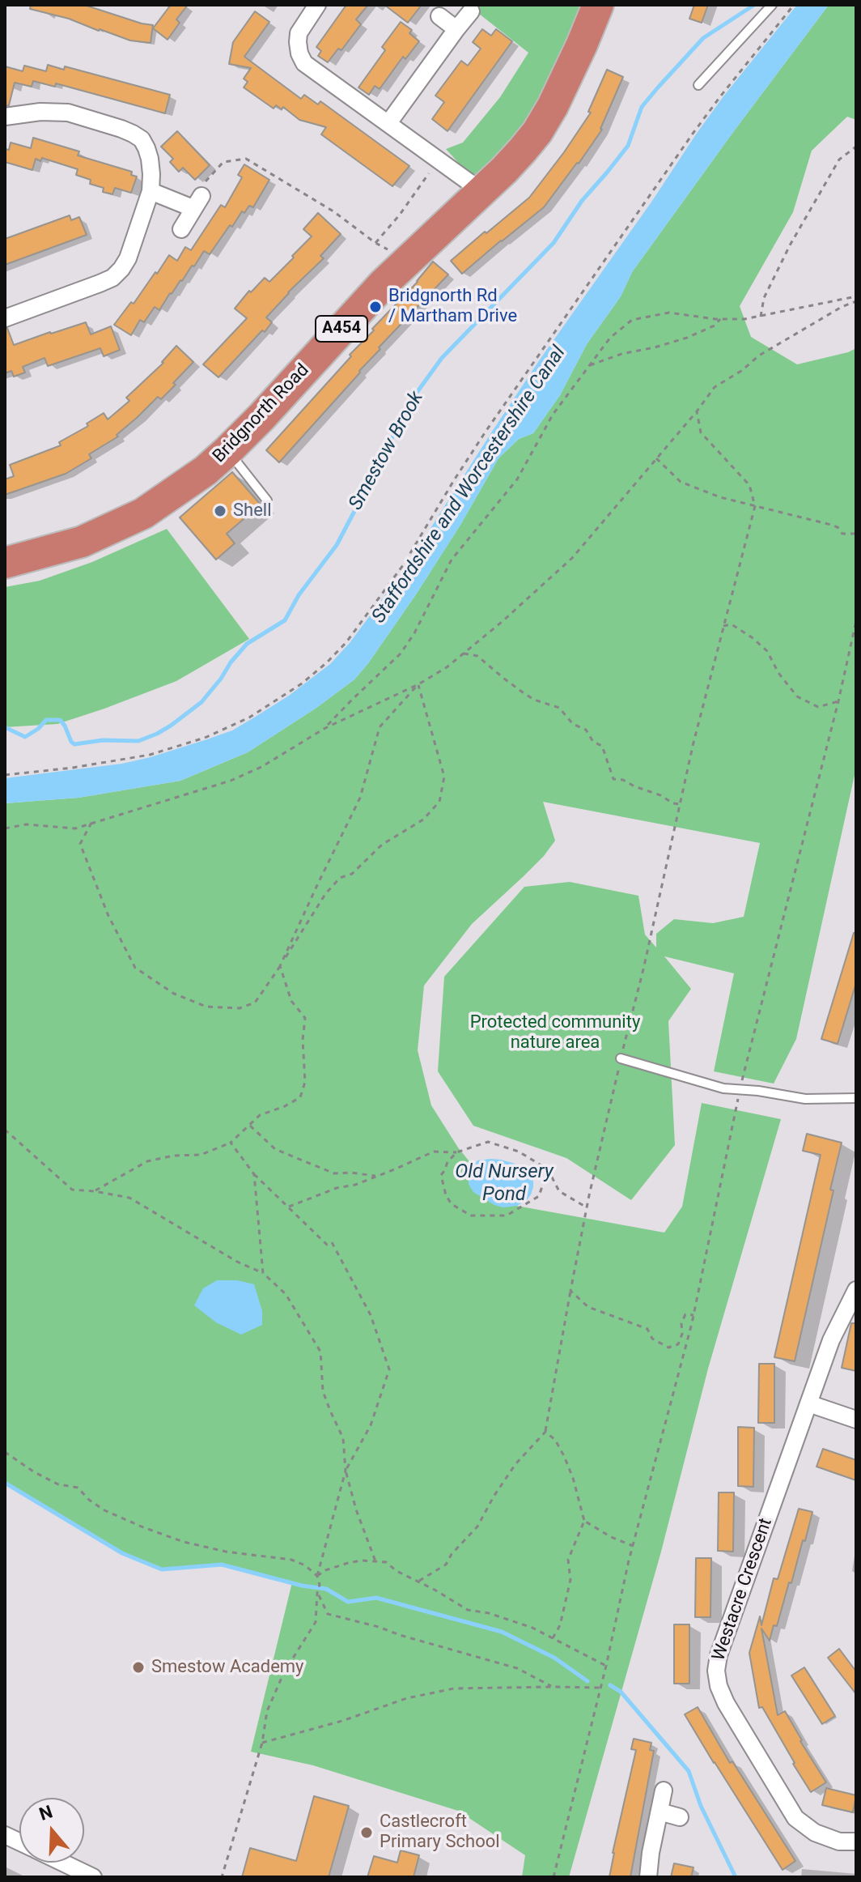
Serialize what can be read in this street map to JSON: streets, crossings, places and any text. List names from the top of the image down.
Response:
{
  "streets": {
    "highway": ["A454", "Bridgnorth Road"],
    "street": ["Westacre Crescent"]
  },
  "water": ["Smestow Brook", "Staffordshire and Worcestershire Canal", "Old Nursery Pond"],
  "parks": ["Protected community nature area"],
  "places": [
    "Bridgnorth Rd / Martham Drive",
    "Shell",
    "Smestow Academy",
    "Castlecroft Primary School"
  ],
  "north": "top"
}
